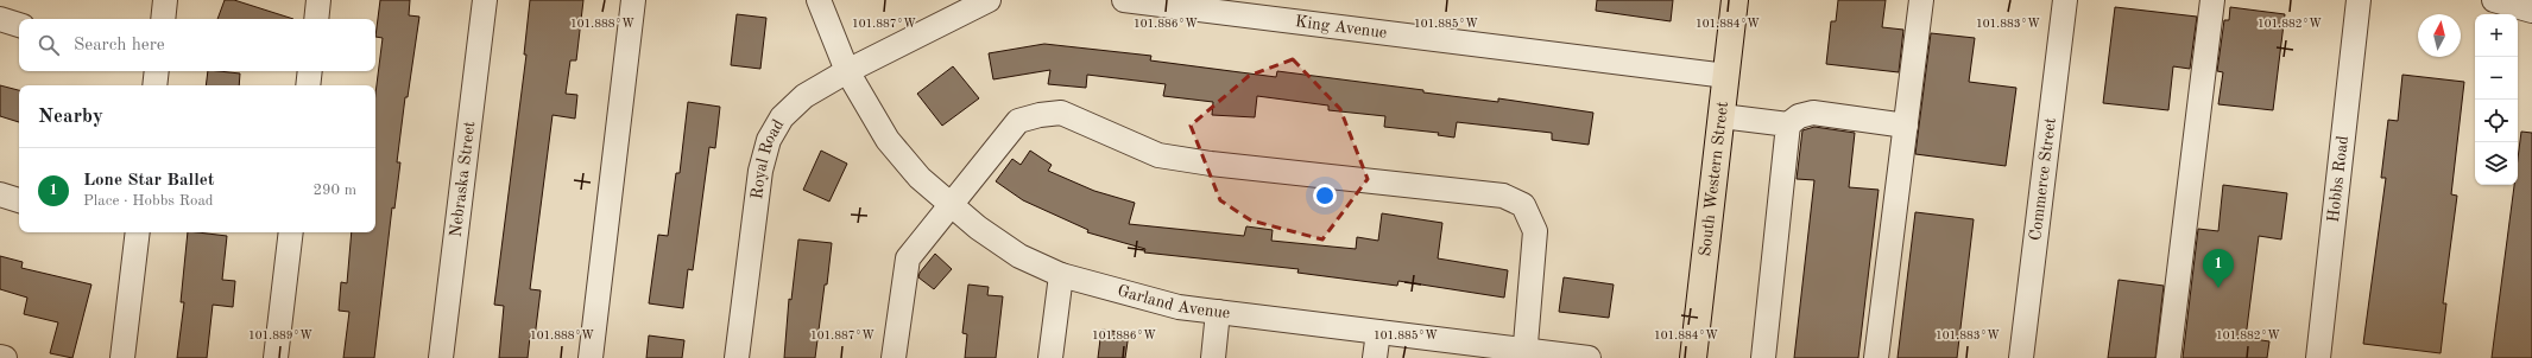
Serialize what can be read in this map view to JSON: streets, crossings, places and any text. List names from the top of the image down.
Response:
{
  "streets": {
    "main road": ["South Western Street"],
    "street": [
      "King Avenue",
      "Royal Road",
      "Nebraska Street",
      "Commerce Street",
      "Hobbs Road",
      "Garland Avenue"
    ]
  },
  "crossings": [
    ["King Avenue", "South Western Street"],
    ["Royal Road", "Garland Avenue"]
  ],
  "north": "top",
  "page": {
    "map_buttons": ["+", "−"],
    "search": "Search here",
    "heading": "Nearby",
    "list": [
      {
        "mark": "1",
        "name": "Lone Star Ballet",
        "note": "Place · Hobbs Road",
        "value": "290 m"
      }
    ],
    "pins": "1"
  },
  "coordinates": [
    "101.888°W",
    "101.887°W",
    "101.886°W",
    "101.885°W",
    "101.884°W",
    "101.883°W",
    "101.882°W",
    "101.889°W"
  ]
}
